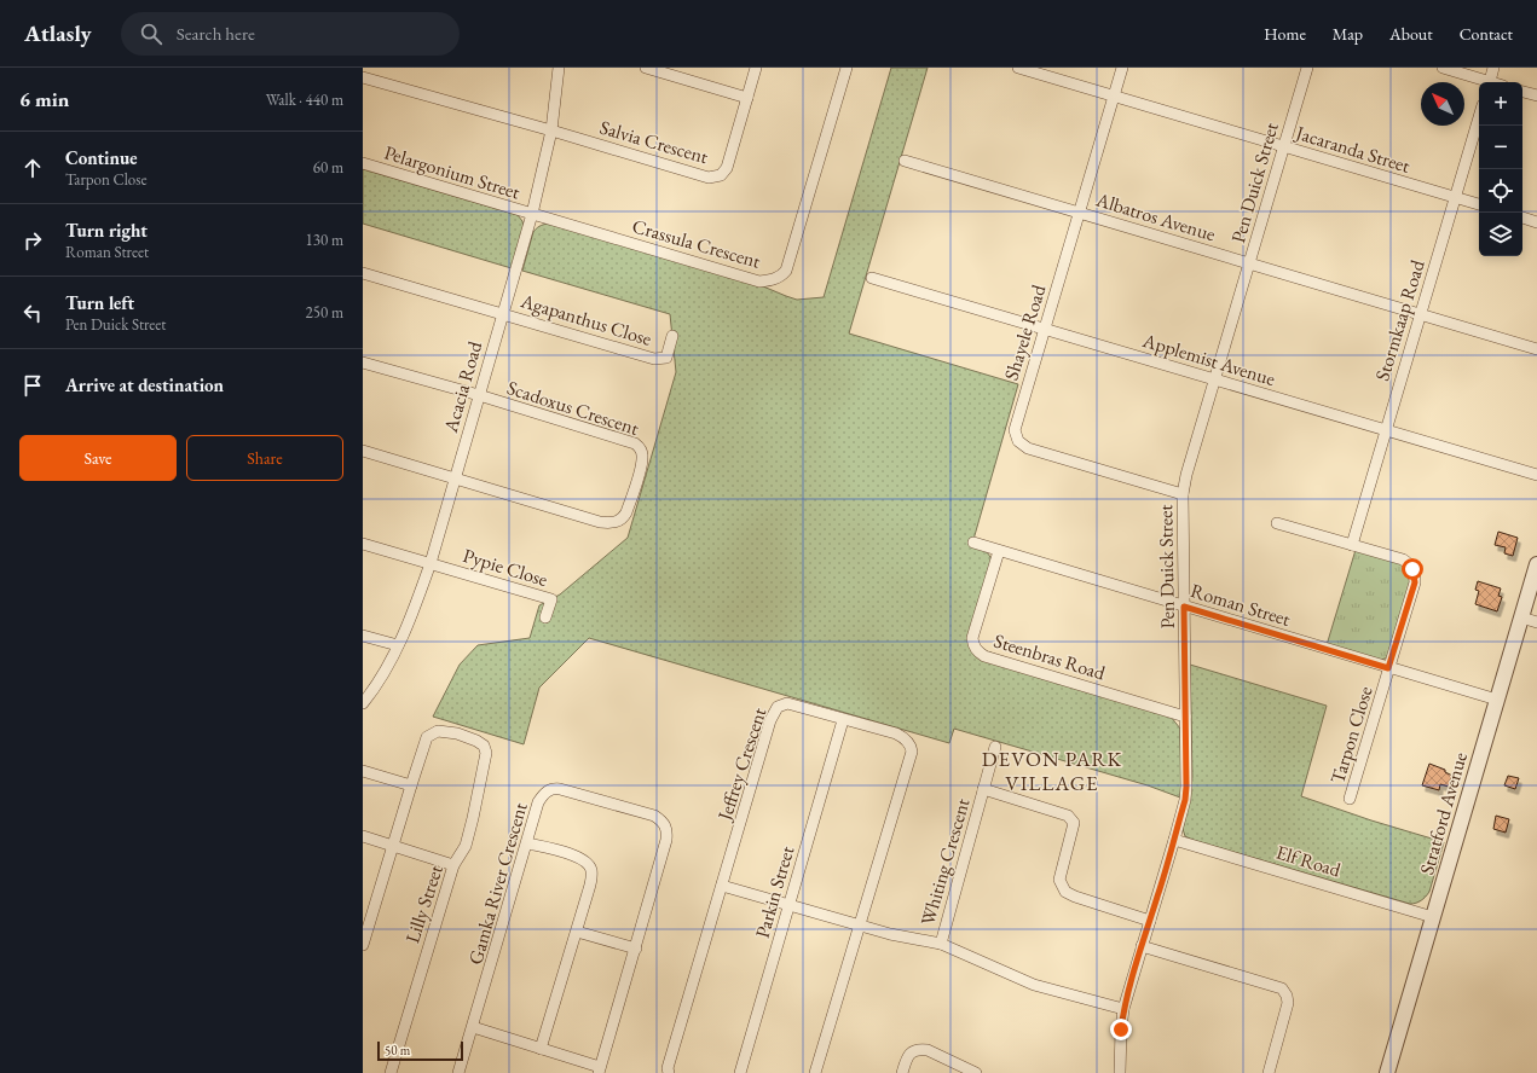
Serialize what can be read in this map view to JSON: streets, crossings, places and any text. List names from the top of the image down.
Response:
{
  "streets": {
    "street": [
      "Salvia Crescent",
      "Jacaranda Street",
      "Pelargonium Street",
      "Pen Duick Street",
      "Albatros Avenue",
      "Crassula Crescent",
      "Agapanthus Close",
      "Stormkaap Road",
      "Shayele Road",
      "Applemist Avenue",
      "Acacia Road",
      "Scadoxus Crescent",
      "Pypie Close",
      "Roman Street",
      "Steenbras Road",
      "Tarpon Close",
      "Jeffrey Crescent",
      "Stratford Avenue",
      "Elf Road",
      "Whiting Crescent",
      "Gamka River Crescent",
      "Parkin Street",
      "Lilly Street"
    ]
  },
  "crossings": [
    ["Salvia Crescent", "Acacia Road"],
    ["Jacaranda Street", "Pen Duick Street"],
    ["Jacaranda Street", "Stormkaap Road"],
    ["Jacaranda Street", "Shayele Road"],
    ["Pelargonium Street", "Crassula Crescent"],
    ["Pelargonium Street", "Acacia Road"],
    ["Pen Duick Street", "Albatros Avenue"],
    ["Pen Duick Street", "Shayele Road"],
    ["Pen Duick Street", "Applemist Avenue"],
    ["Pen Duick Street", "Roman Street"],
    ["Pen Duick Street", "Steenbras Road"],
    ["Pen Duick Street", "Elf Road"],
    ["Pen Duick Street", "Whiting Crescent"],
    ["Albatros Avenue", "Stormkaap Road"],
    ["Albatros Avenue", "Shayele Road"],
    ["Crassula Crescent", "Acacia Road"],
    ["Agapanthus Close", "Acacia Road"],
    ["Stormkaap Road", "Applemist Avenue"],
    ["Stormkaap Road", "Tarpon Close"],
    ["Shayele Road", "Applemist Avenue"],
    ["Acacia Road", "Scadoxus Crescent"],
    ["Acacia Road", "Pypie Close"],
    ["Roman Street", "Steenbras Road"],
    ["Roman Street", "Tarpon Close"],
    ["Roman Street", "Stratford Avenue"],
    ["Jeffrey Crescent", "Whiting Crescent"],
    ["Jeffrey Crescent", "Parkin Street"],
    ["Stratford Avenue", "Elf Road"],
    ["Whiting Crescent", "Parkin Street"]
  ],
  "districts": ["DEVON PARK VILLAGE"],
  "scale_bar": "50 m",
  "north": "top left",
  "page": {
    "header": "Atlasly",
    "search": "Search here",
    "nav": [
      "Home",
      "Map",
      "About",
      "Contact"
    ],
    "heading": ["6 min", "Walk · 440 m"],
    "map_buttons": ["+", "−"],
    "list": [
      ["Continue", "Tarpon Close", "60 m"],
      ["Turn right", "Roman Street", "130 m"],
      ["Turn left", "Pen Duick Street", "250 m"],
      "Arrive at destination"
    ],
    "buttons": ["Save", "Share"],
    "scale": "50 m"
  }
}
